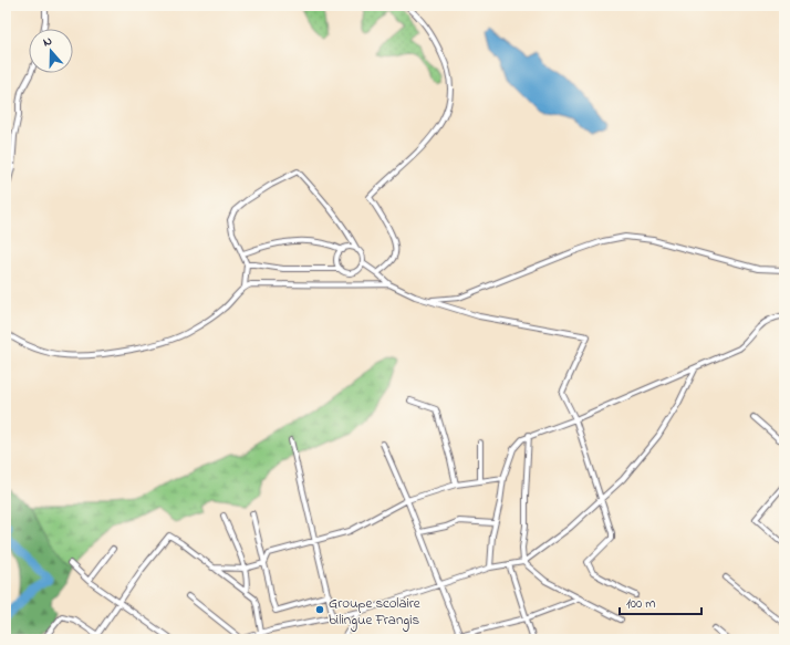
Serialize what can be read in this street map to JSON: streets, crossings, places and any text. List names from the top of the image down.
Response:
{
  "places": ["Groupe scolaire bilingue Frangis"],
  "scale_bar": "100 m",
  "north": "top"
}
